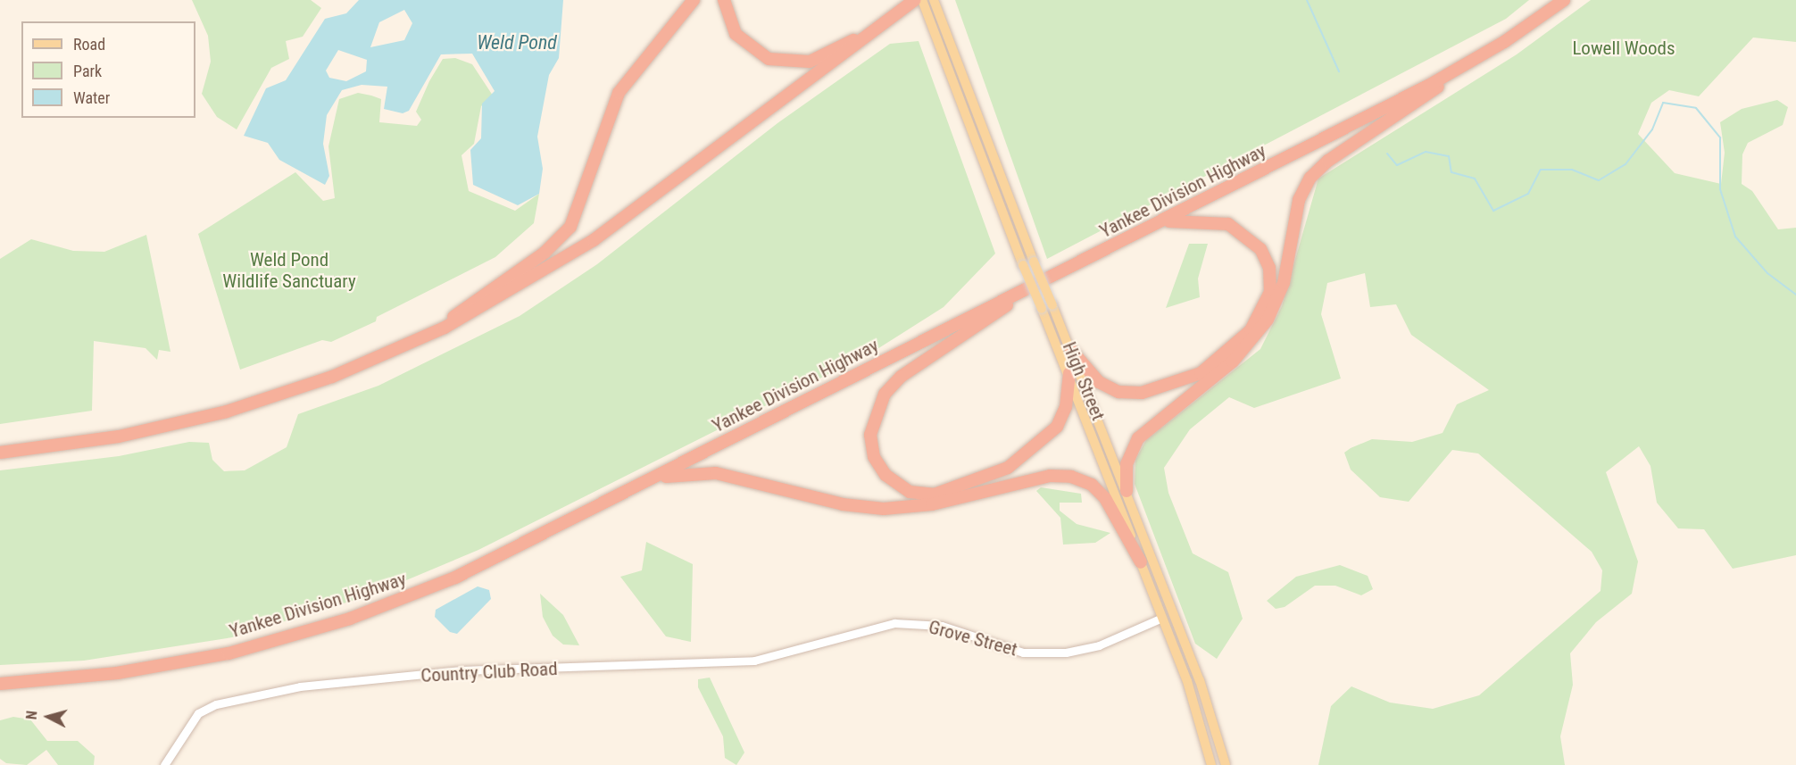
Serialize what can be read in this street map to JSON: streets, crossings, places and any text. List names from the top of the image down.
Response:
{
  "streets": {
    "highway": ["Yankee Division Highway"],
    "main road": ["High Street"],
    "street": ["Grove Street", "Country Club Road"]
  },
  "crossings": [
    ["High Street", "Grove Street"],
    ["Grove Street", "Country Club Road"]
  ],
  "water": ["Weld Pond"],
  "parks": ["Lowell Woods", "Weld Pond Wildlife Sanctuary"],
  "legend": ["Road", "Park", "Water"],
  "north": "left"
}
